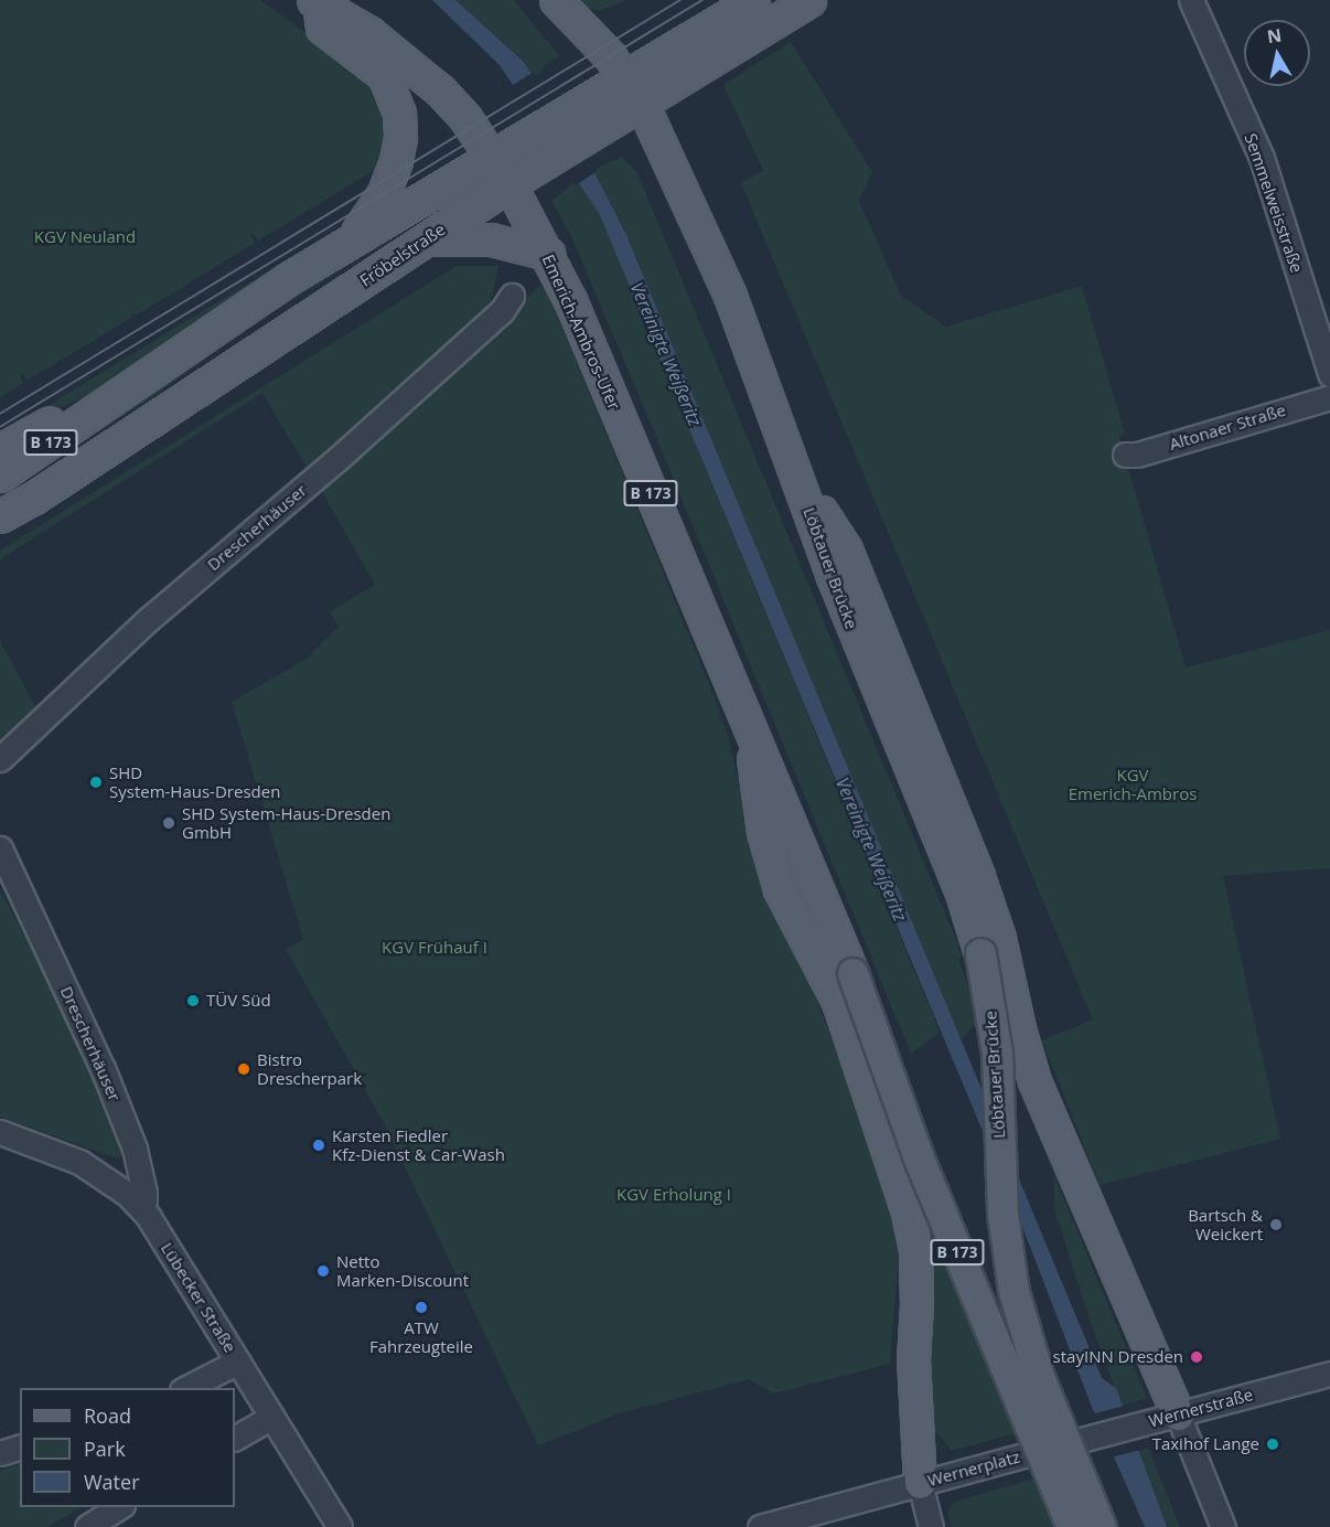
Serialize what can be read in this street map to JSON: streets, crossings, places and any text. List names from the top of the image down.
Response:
{
  "streets": {
    "main road": [
      "Fröbelstraße",
      "Emerich-Ambros-Ufer",
      "B 173",
      "Löbtauer Brücke"
    ],
    "street": [
      "Semmelweisstraße",
      "Altonaer Straße",
      "Drescherhäuser",
      "Lübecker Straße",
      "Wernerstraße",
      "Wernerplatz"
    ]
  },
  "crossings": [
    ["Fröbelstraße", "Emerich-Ambros-Ufer"],
    ["Fröbelstraße", "B 173"],
    ["Emerich-Ambros-Ufer", "B 173"],
    ["B 173", "Löbtauer Brücke"],
    ["Drescherhäuser", "Lübecker Straße"]
  ],
  "water": ["Vereinigte Weißeritz"],
  "parks": [
    "KGV Neuland",
    "KGV Emerich-Ambros",
    "KGV Frühauf I",
    "KGV Erholung I"
  ],
  "places": [
    "SHD System-Haus-Dresden",
    "SHD System-Haus-Dresden GmbH",
    "TÜV Süd",
    "Bistro Drescherpark",
    "Karsten Fiedler Kfz-Dienst & Car-Wash",
    "Bartsch & Weickert",
    "Netto Marken-Discount",
    "ATW Fahrzeugteile",
    "stayINN Dresden",
    "Taxihof Lange"
  ],
  "legend": ["Road", "Park", "Water"],
  "north": "top"
}
